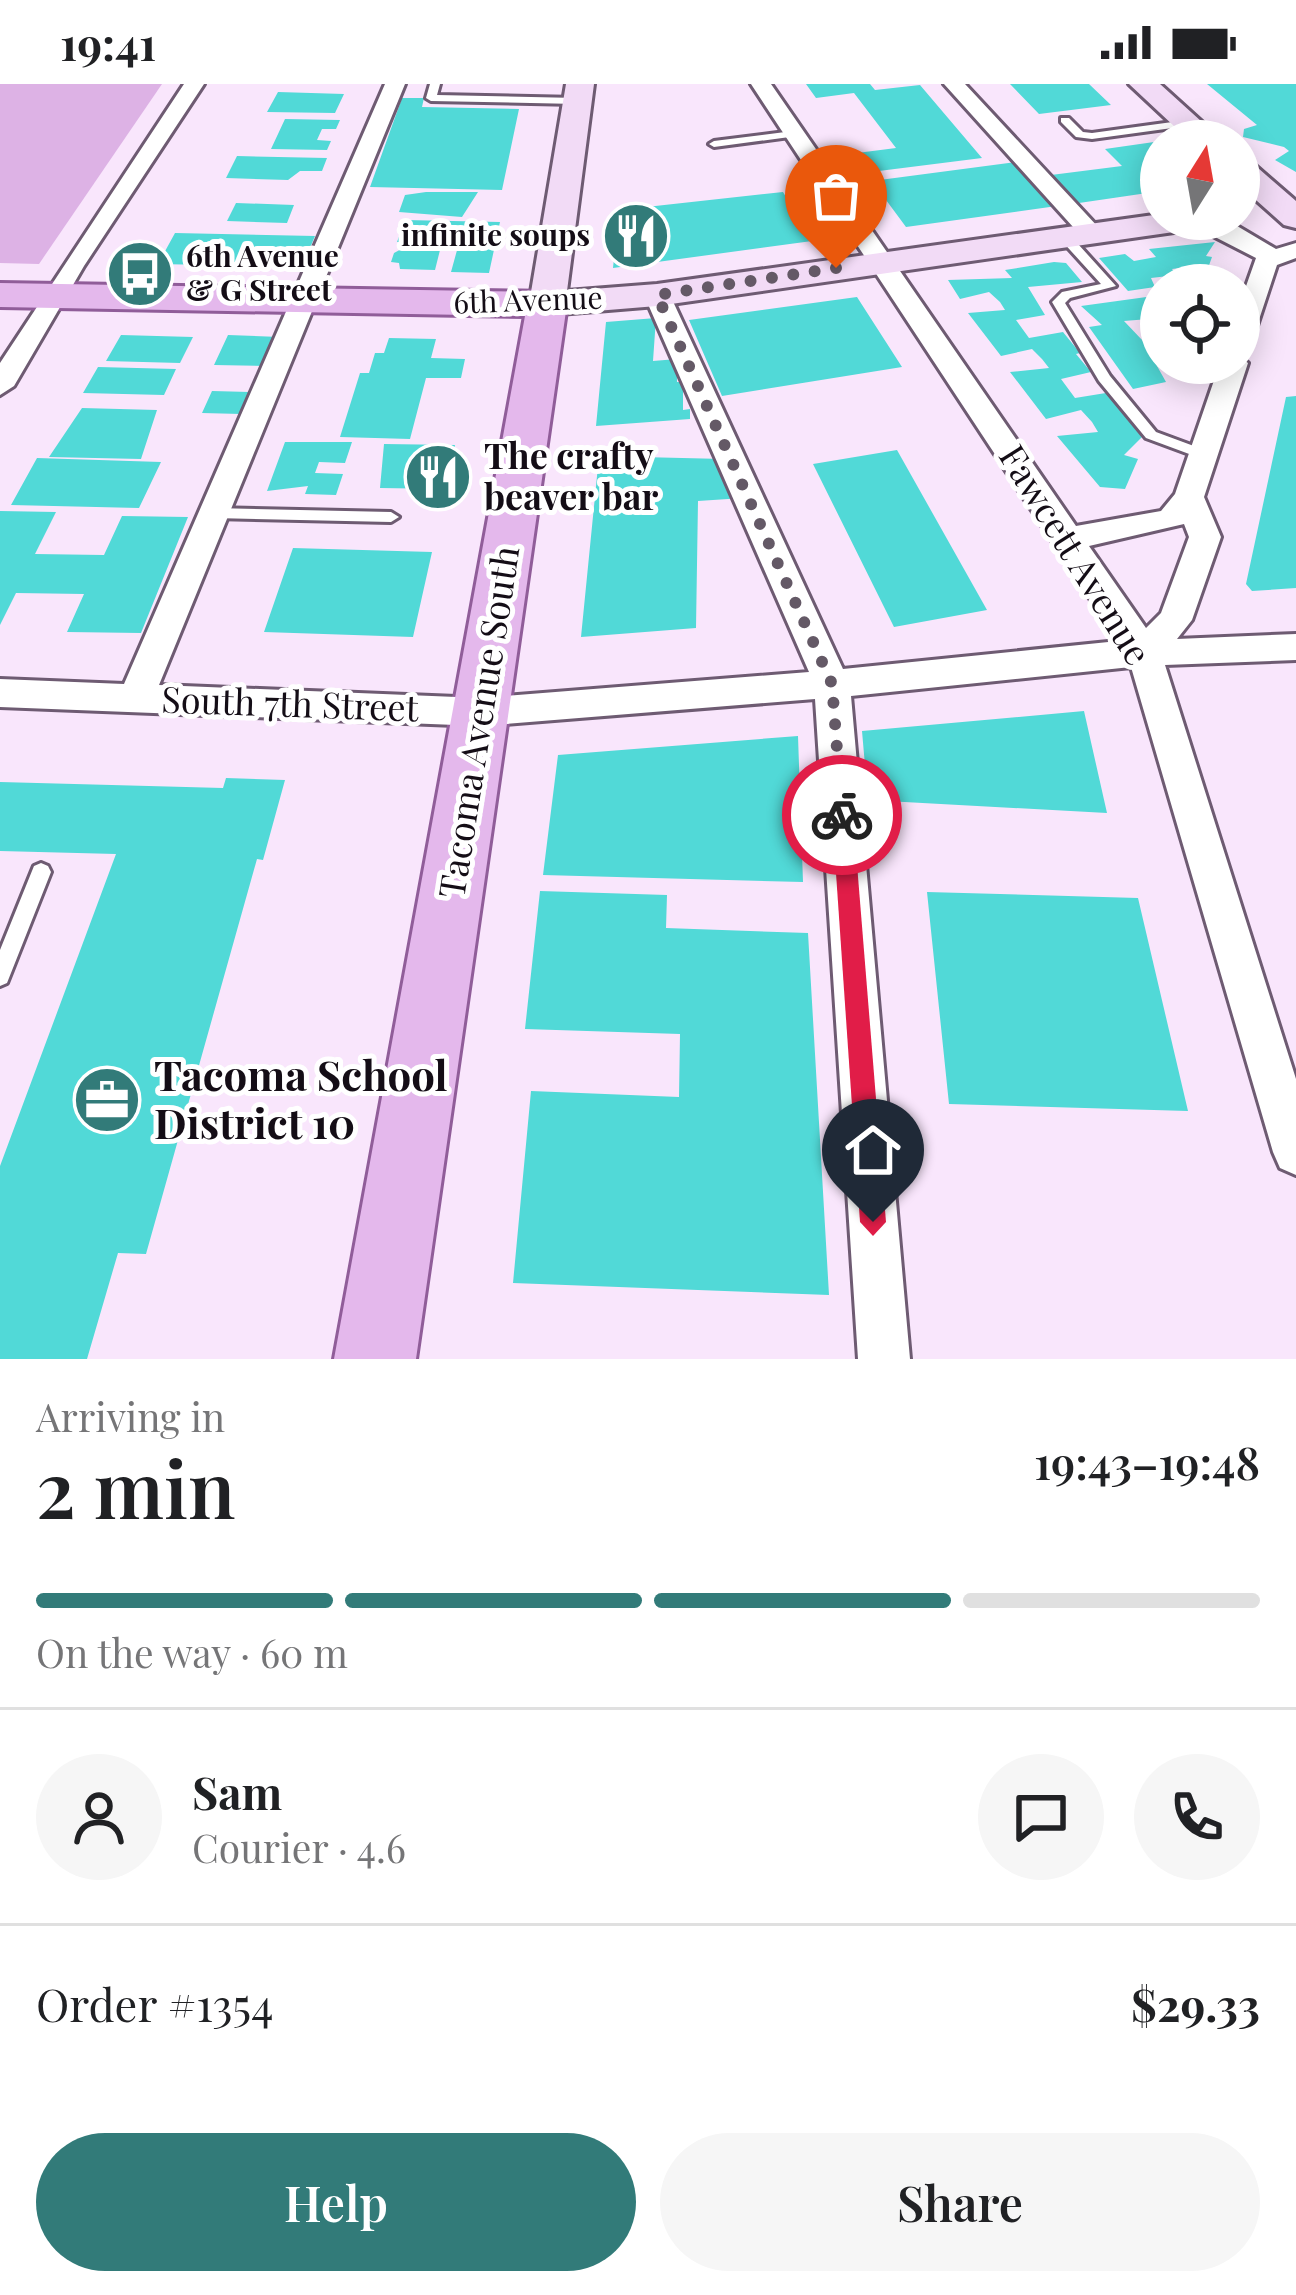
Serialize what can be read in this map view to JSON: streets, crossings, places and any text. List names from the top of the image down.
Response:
{
  "streets": {
    "main road": ["6th Avenue", "Tacoma Avenue South"],
    "street": ["Fawcett Avenue", "South 7th Street"]
  },
  "crossings": [
    ["6th Avenue", "Fawcett Avenue"],
    ["6th Avenue", "Tacoma Avenue South"],
    ["Fawcett Avenue", "South 7th Street"],
    ["South 7th Street", "Tacoma Avenue South"]
  ],
  "places": {
    "restaurant": ["infinite soups", "The crafty beaver bar"],
    "bus stop": ["6th Avenue & G Street"],
    "office": ["Tacoma School District 10"]
  },
  "north": "top",
  "page": {
    "status": "19:41",
    "heading": ["2 min", "Arriving in", "19:43–19:48"],
    "panel": [
      "Sam",
      "Courier · 4.6",
      "Order #1354",
      "$29.33"
    ],
    "bar": "On the way · 60 m",
    "buttons": ["Help", "Share"]
  }
}
